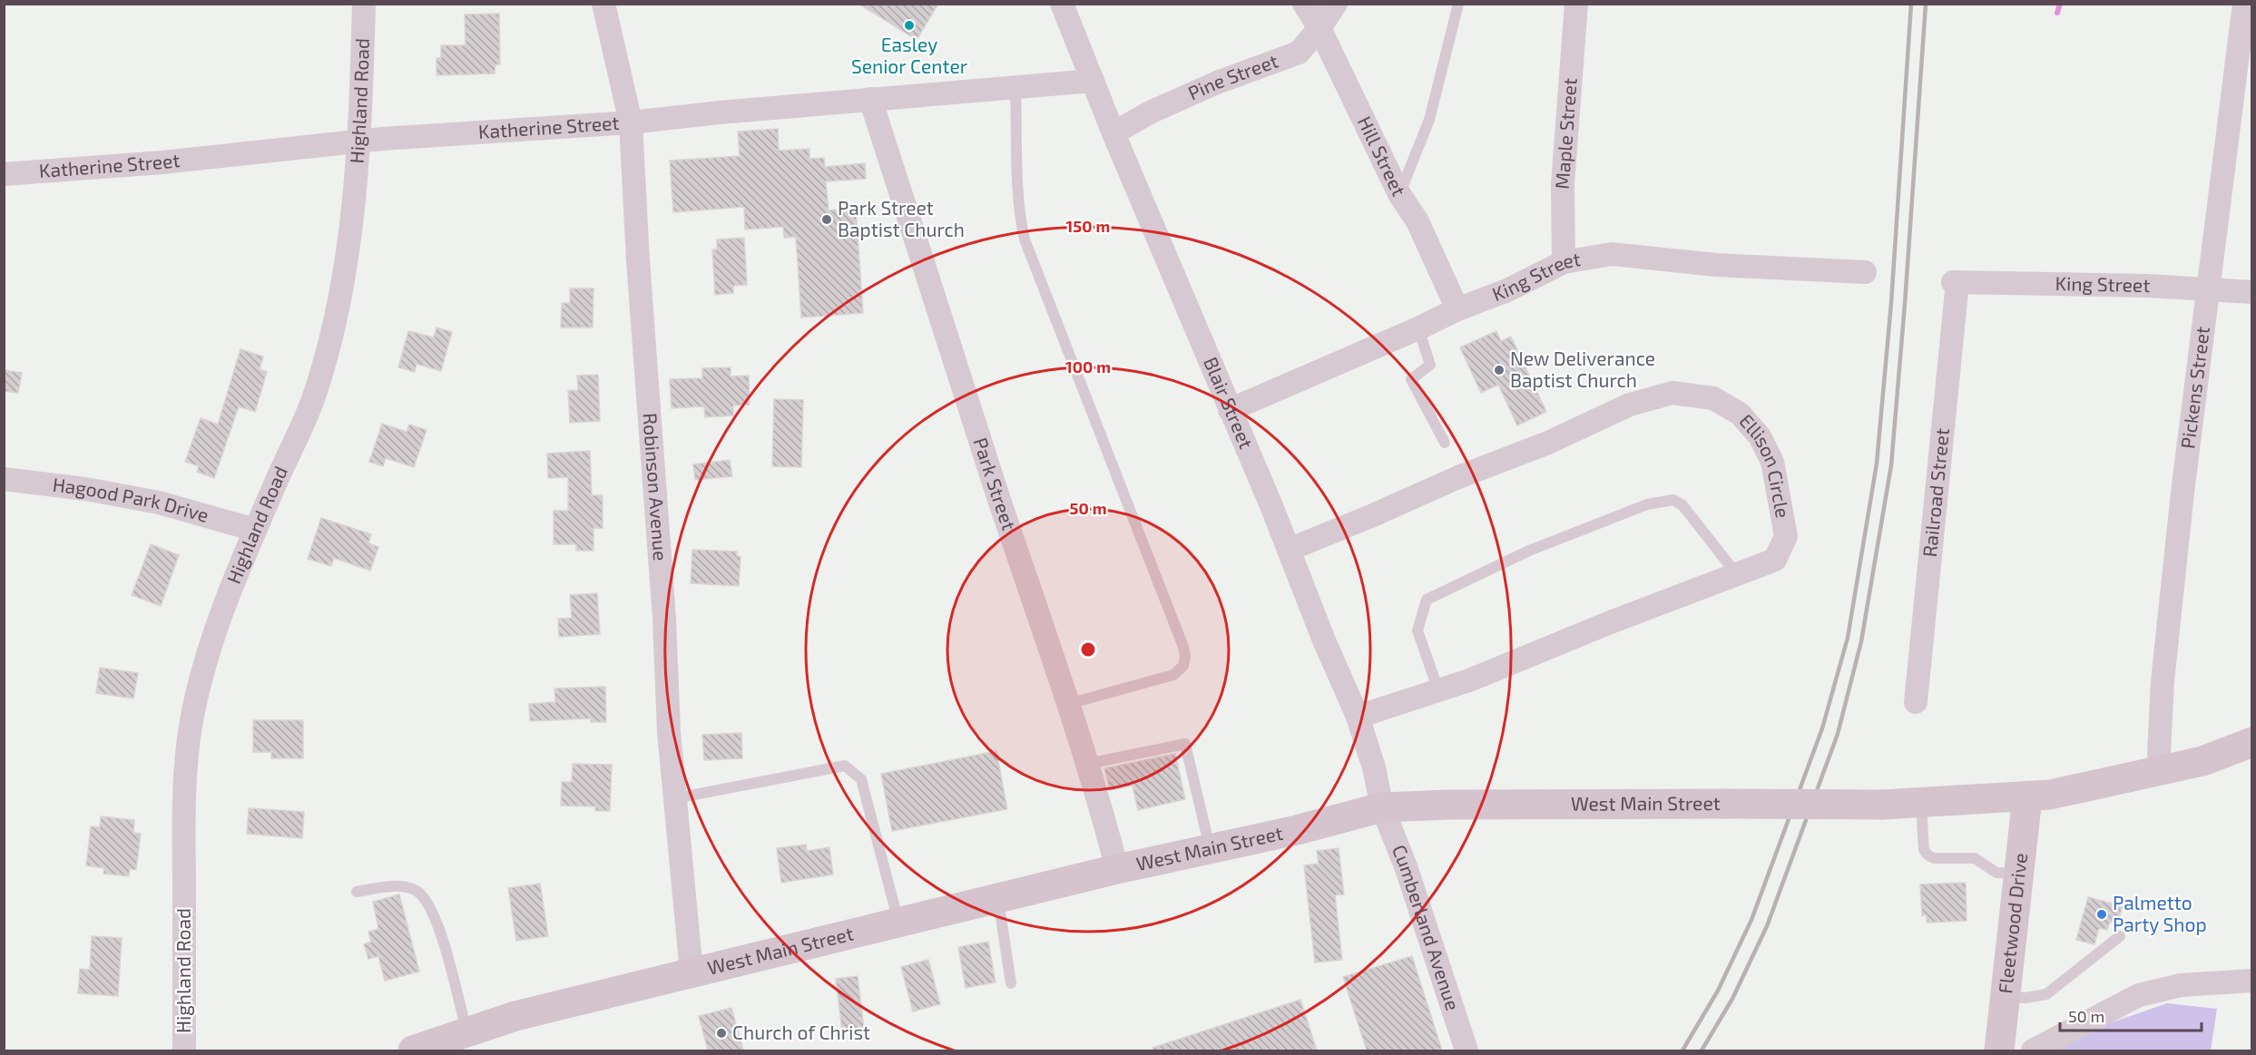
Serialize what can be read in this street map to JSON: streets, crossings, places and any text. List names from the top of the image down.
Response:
{
  "streets": {
    "main road": ["West Main Street", "Fleetwood Drive"],
    "street": [
      "Pine Street",
      "Highland Road",
      "Katherine Street",
      "Maple Street",
      "Hill Street",
      "King Street",
      "Pickens Street",
      "Blair Street",
      "Ellison Circle",
      "Park Street",
      "Robinson Avenue",
      "Railroad Street",
      "Hagood Park Drive",
      "Cumberland Avenue"
    ]
  },
  "crossings": [
    ["Pine Street", "Hill Street"],
    ["Pine Street", "Blair Street"],
    ["Highland Road", "Katherine Street"],
    ["Highland Road", "Hagood Park Drive"],
    ["Katherine Street", "Blair Street"],
    ["Katherine Street", "Park Street"],
    ["Katherine Street", "Robinson Avenue"],
    ["Maple Street", "King Street"],
    ["Hill Street", "King Street"],
    ["King Street", "Pickens Street"],
    ["King Street", "Blair Street"],
    ["King Street", "Railroad Street"],
    ["Pickens Street", "West Main Street"],
    ["Blair Street", "Ellison Circle"],
    ["Blair Street", "West Main Street"],
    ["Blair Street", "Cumberland Avenue"],
    ["Park Street", "West Main Street"],
    ["Robinson Avenue", "West Main Street"],
    ["West Main Street", "Fleetwood Drive"],
    ["West Main Street", "Cumberland Avenue"]
  ],
  "places": [
    "Easley Senior Center",
    "Park Street Baptist Church",
    "New Deliverance Baptist Church",
    "Palmetto Party Shop",
    "Church of Christ"
  ],
  "scale_bar": "50 m",
  "rings": ["150 m", "100 m", "50 m"]
}
